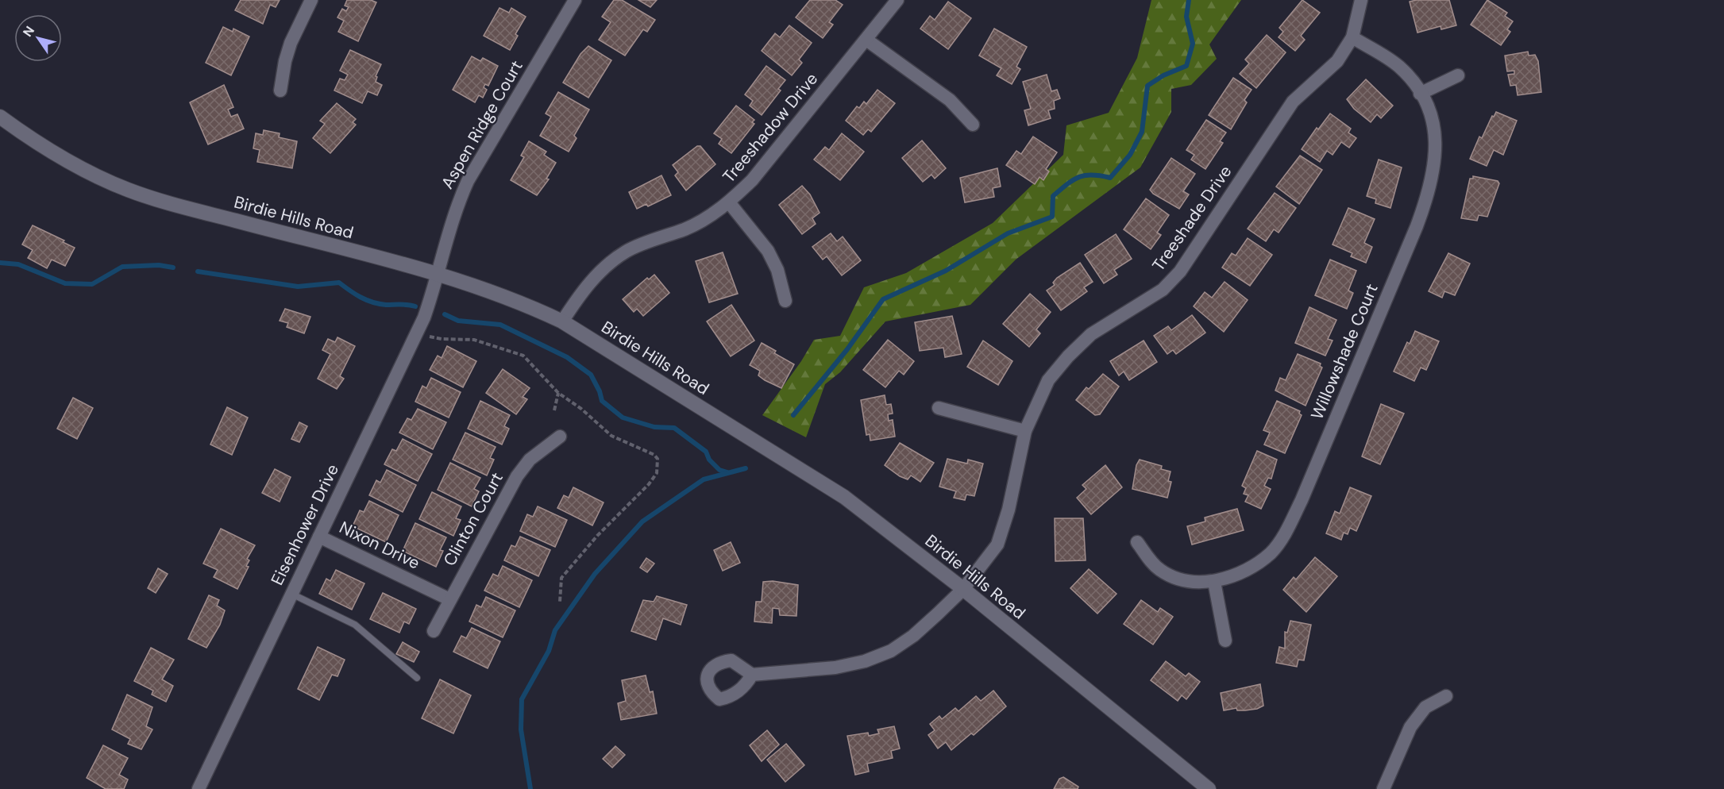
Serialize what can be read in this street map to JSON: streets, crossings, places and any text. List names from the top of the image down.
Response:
{
  "streets": {
    "main road": ["Birdie Hills Road"],
    "street": [
      "Aspen Ridge Court",
      "Treeshadow Drive",
      "Treeshade Drive",
      "Willowshade Court",
      "Clinton Court",
      "Eisenhower Drive",
      "Nixon Drive"
    ]
  },
  "crossings": [
    ["Aspen Ridge Court", "Birdie Hills Road"],
    ["Aspen Ridge Court", "Eisenhower Drive"],
    ["Treeshadow Drive", "Birdie Hills Road"],
    ["Birdie Hills Road", "Treeshade Drive"],
    ["Birdie Hills Road", "Eisenhower Drive"],
    ["Treeshade Drive", "Willowshade Court"],
    ["Clinton Court", "Nixon Drive"],
    ["Eisenhower Drive", "Nixon Drive"]
  ],
  "north": "top left"
}
